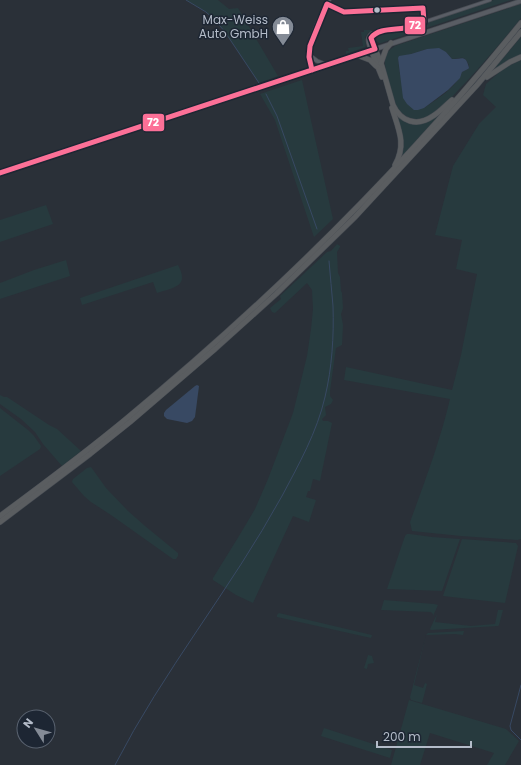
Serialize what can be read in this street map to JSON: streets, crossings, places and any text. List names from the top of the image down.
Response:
{
  "places": {
    "shop": ["Max-Weiss Auto GmbH"]
  },
  "lines": ["transit line 72"],
  "scale_bar": "200 m",
  "north": "top left"
}
